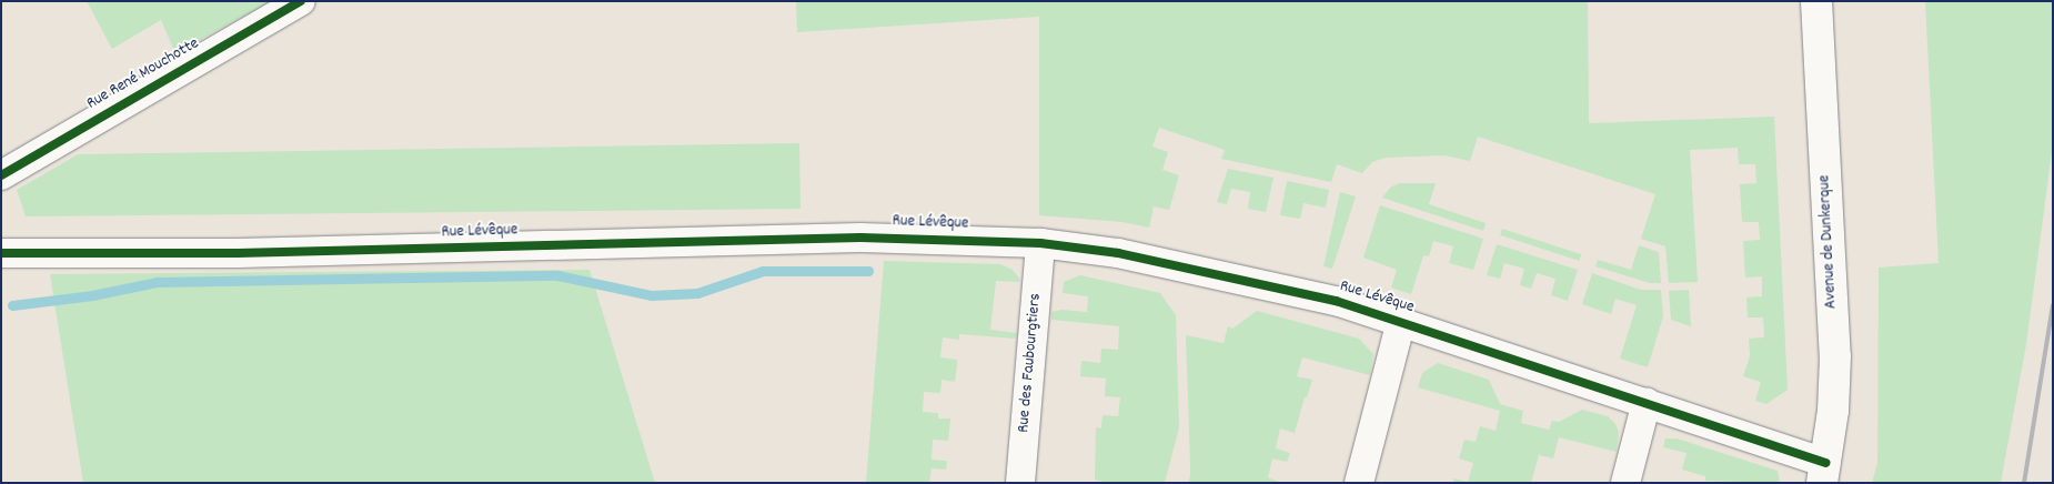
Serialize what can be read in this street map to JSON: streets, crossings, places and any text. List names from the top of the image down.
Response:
{
  "streets": {
    "main road": ["Avenue de Dunkerque"],
    "street": ["Rue René Mouchotte", "Rue Lévêque", "Rue des Faubourgtiers"]
  },
  "crossings": [
    ["Rue Lévêque", "Avenue de Dunkerque"],
    ["Rue Lévêque", "Rue des Faubourgtiers"]
  ]
}
